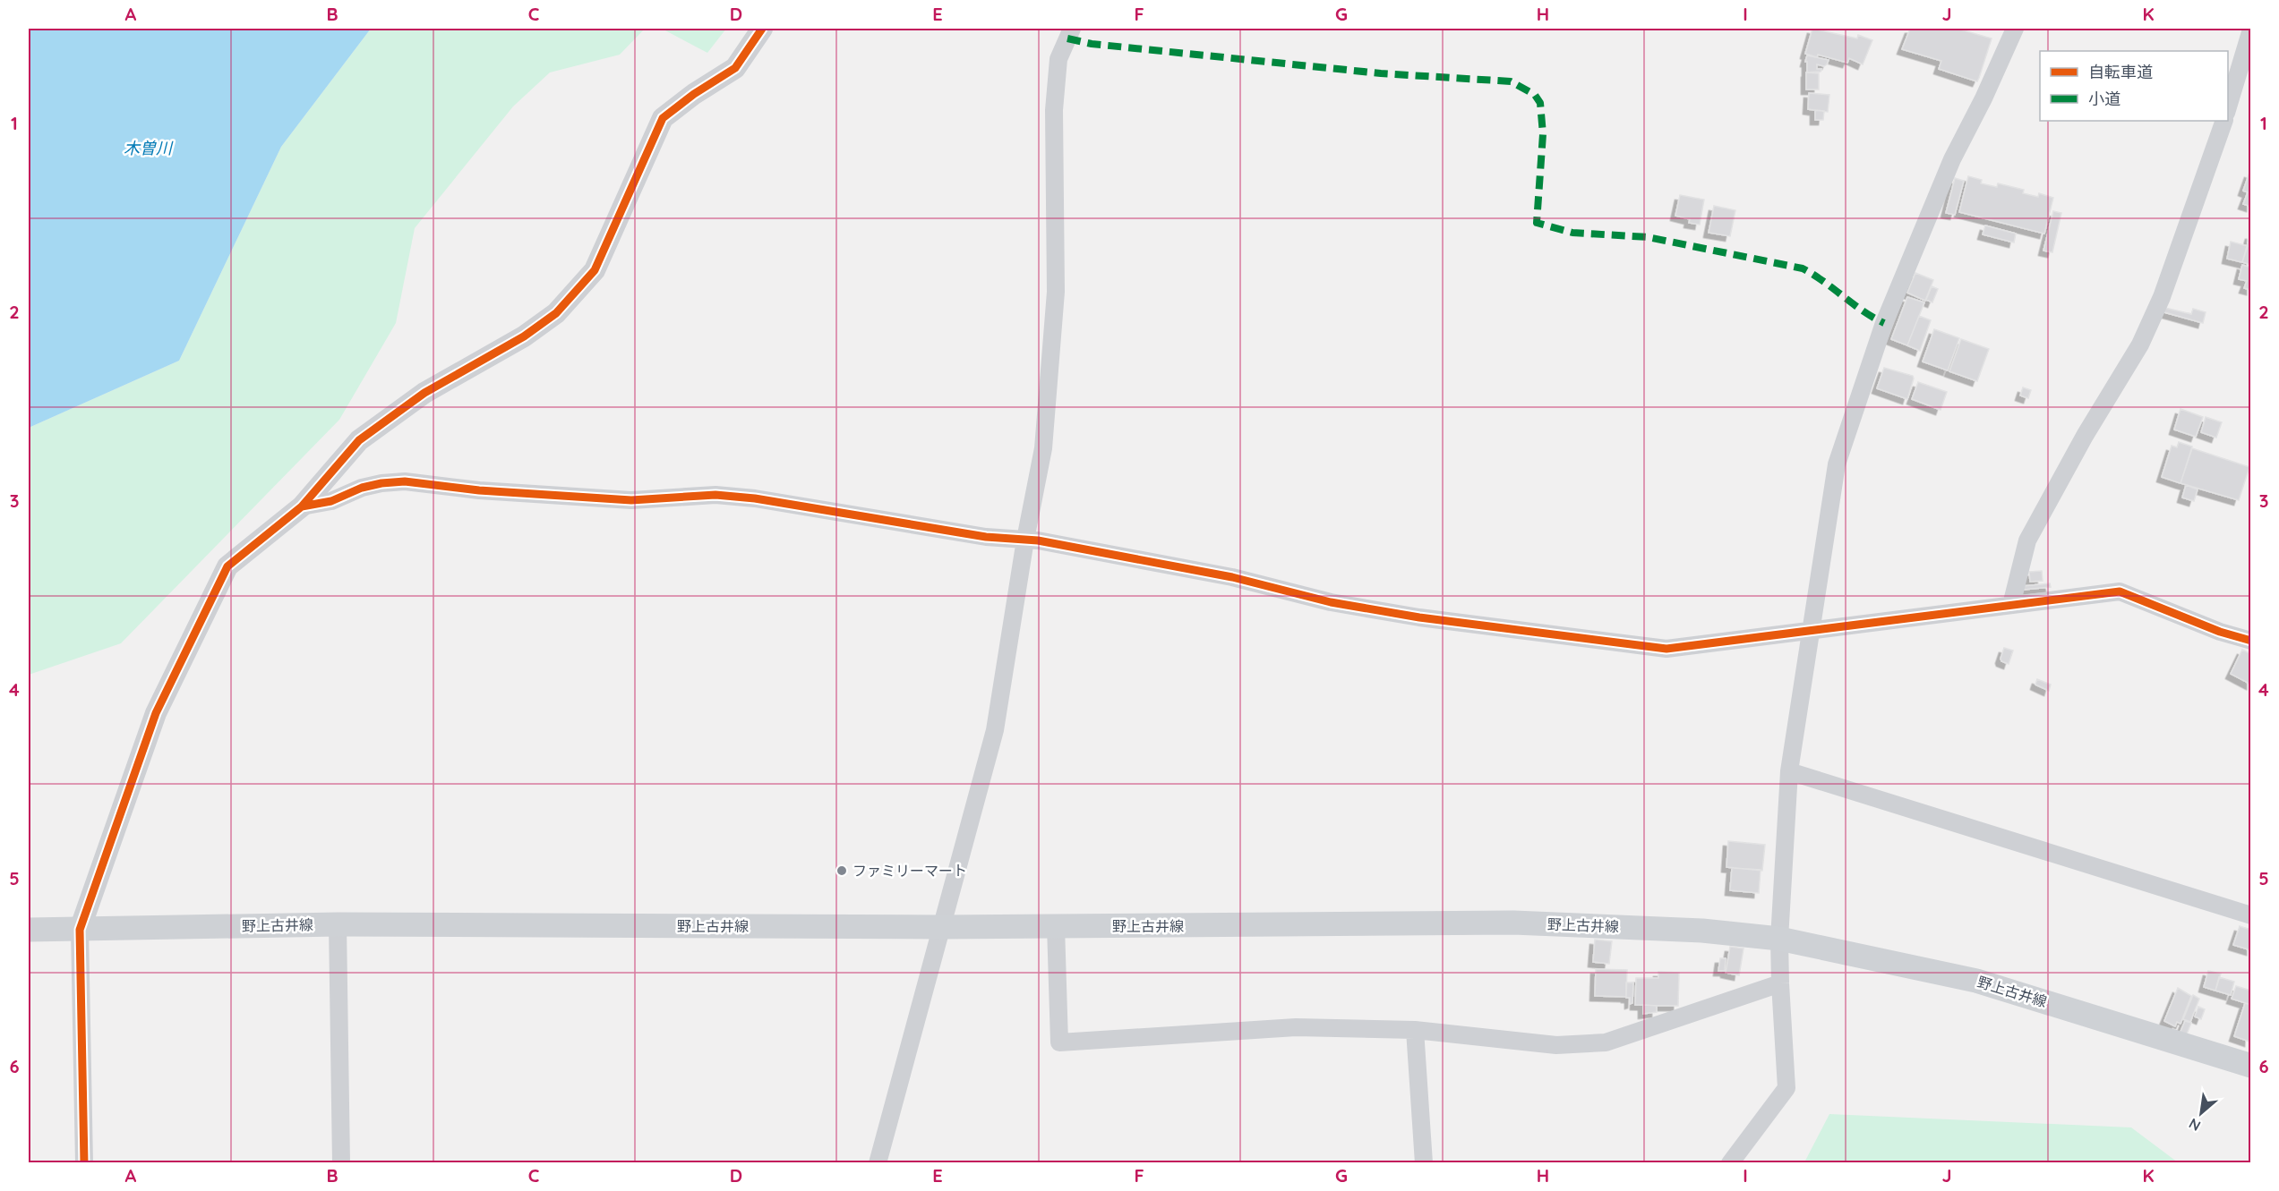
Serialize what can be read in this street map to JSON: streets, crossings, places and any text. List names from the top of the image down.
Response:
{
  "streets": {
    "main road": ["野上古井線"]
  },
  "water": ["木曽川"],
  "places": ["ファミリーマート"],
  "legend": ["自転車道", "小道"],
  "north": "bottom left",
  "grid": {
    "columns": [
      "A",
      "B",
      "C",
      "D",
      "E",
      "F",
      "G",
      "H",
      "I",
      "J",
      "K"
    ],
    "rows": [
      "1",
      "2",
      "3",
      "4",
      "5",
      "6"
    ]
  }
}
